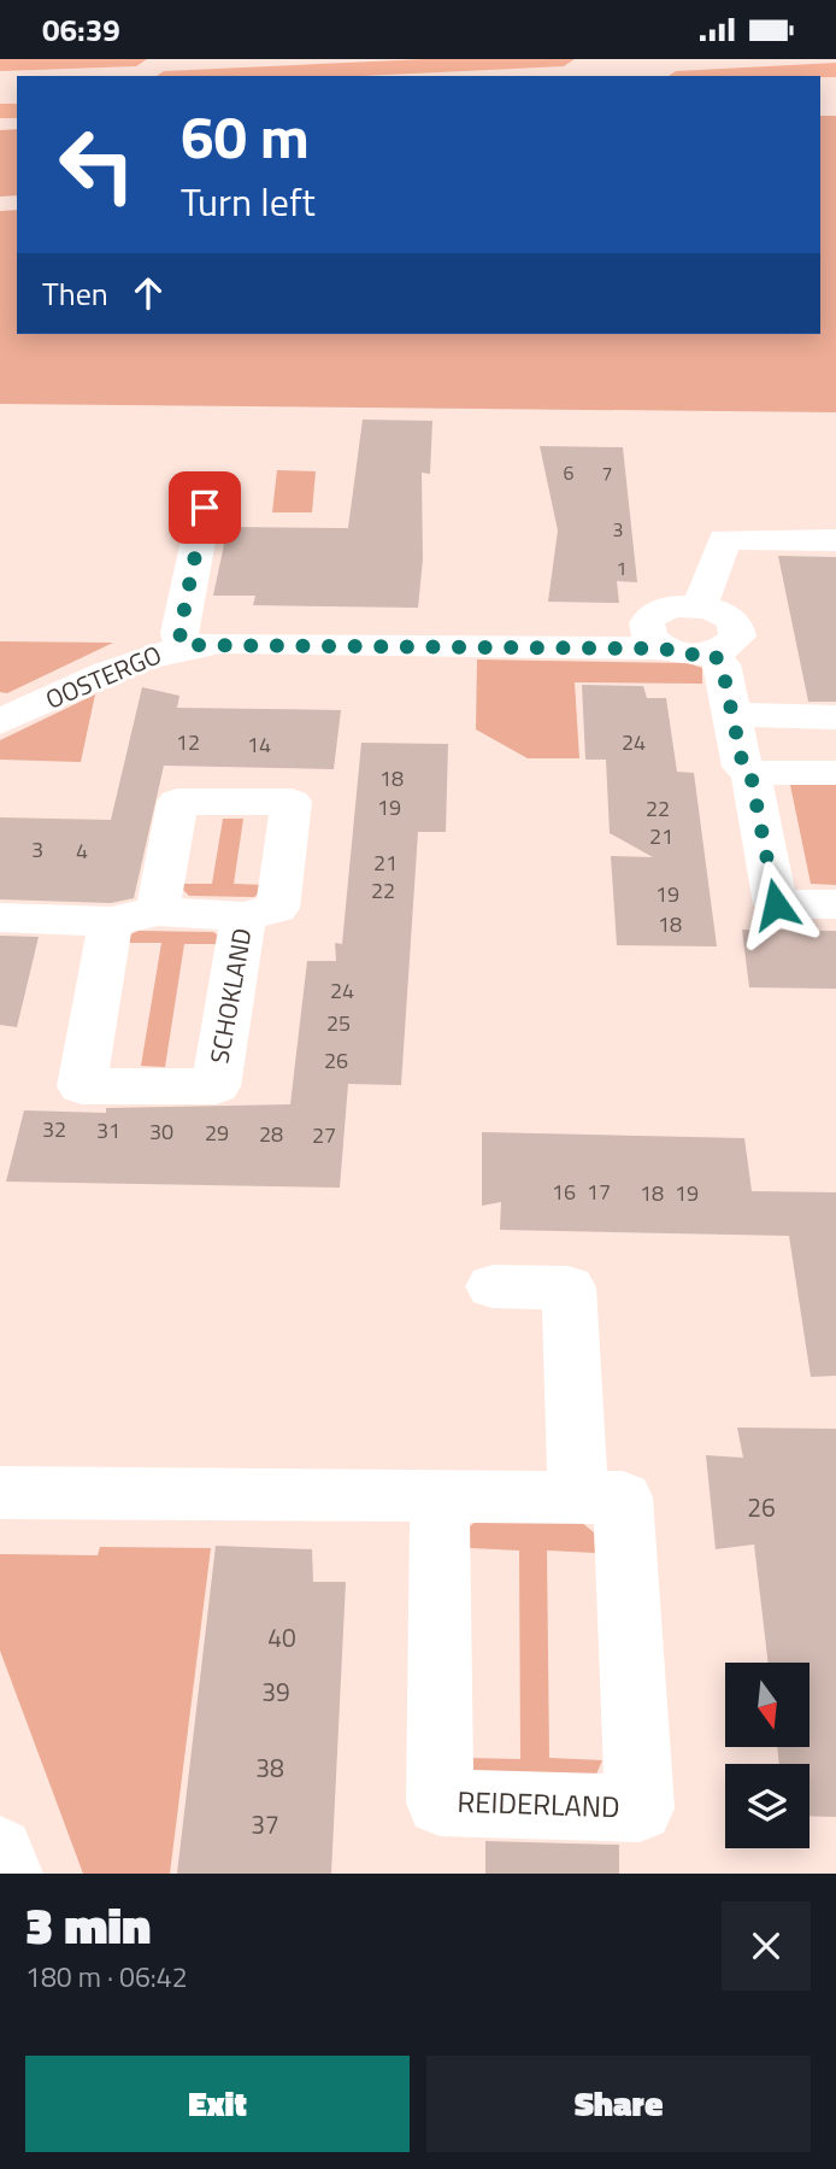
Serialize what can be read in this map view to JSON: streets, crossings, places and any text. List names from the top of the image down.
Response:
{
  "streets": {
    "street": ["OOSTERGO", "SCHOKLAND", "REIDERLAND"]
  },
  "house_numbers": [
    "6",
    "7",
    "3",
    "1",
    "12",
    "24",
    "14",
    "18",
    "19",
    "22",
    "21",
    "3",
    "4",
    "21",
    "22",
    "19",
    "18",
    "24",
    "25",
    "26",
    "32",
    "31",
    "30",
    "29",
    "28",
    "27",
    "16",
    "17",
    "18",
    "19",
    "26",
    "40",
    "39",
    "38",
    "37"
  ],
  "north": "bottom",
  "page": {
    "status": "06:39",
    "turn": ["60 m", "Turn left"],
    "then": "Then",
    "heading": ["3 min", "180 m · 06:42"],
    "buttons": ["Exit", "Share"]
  }
}
